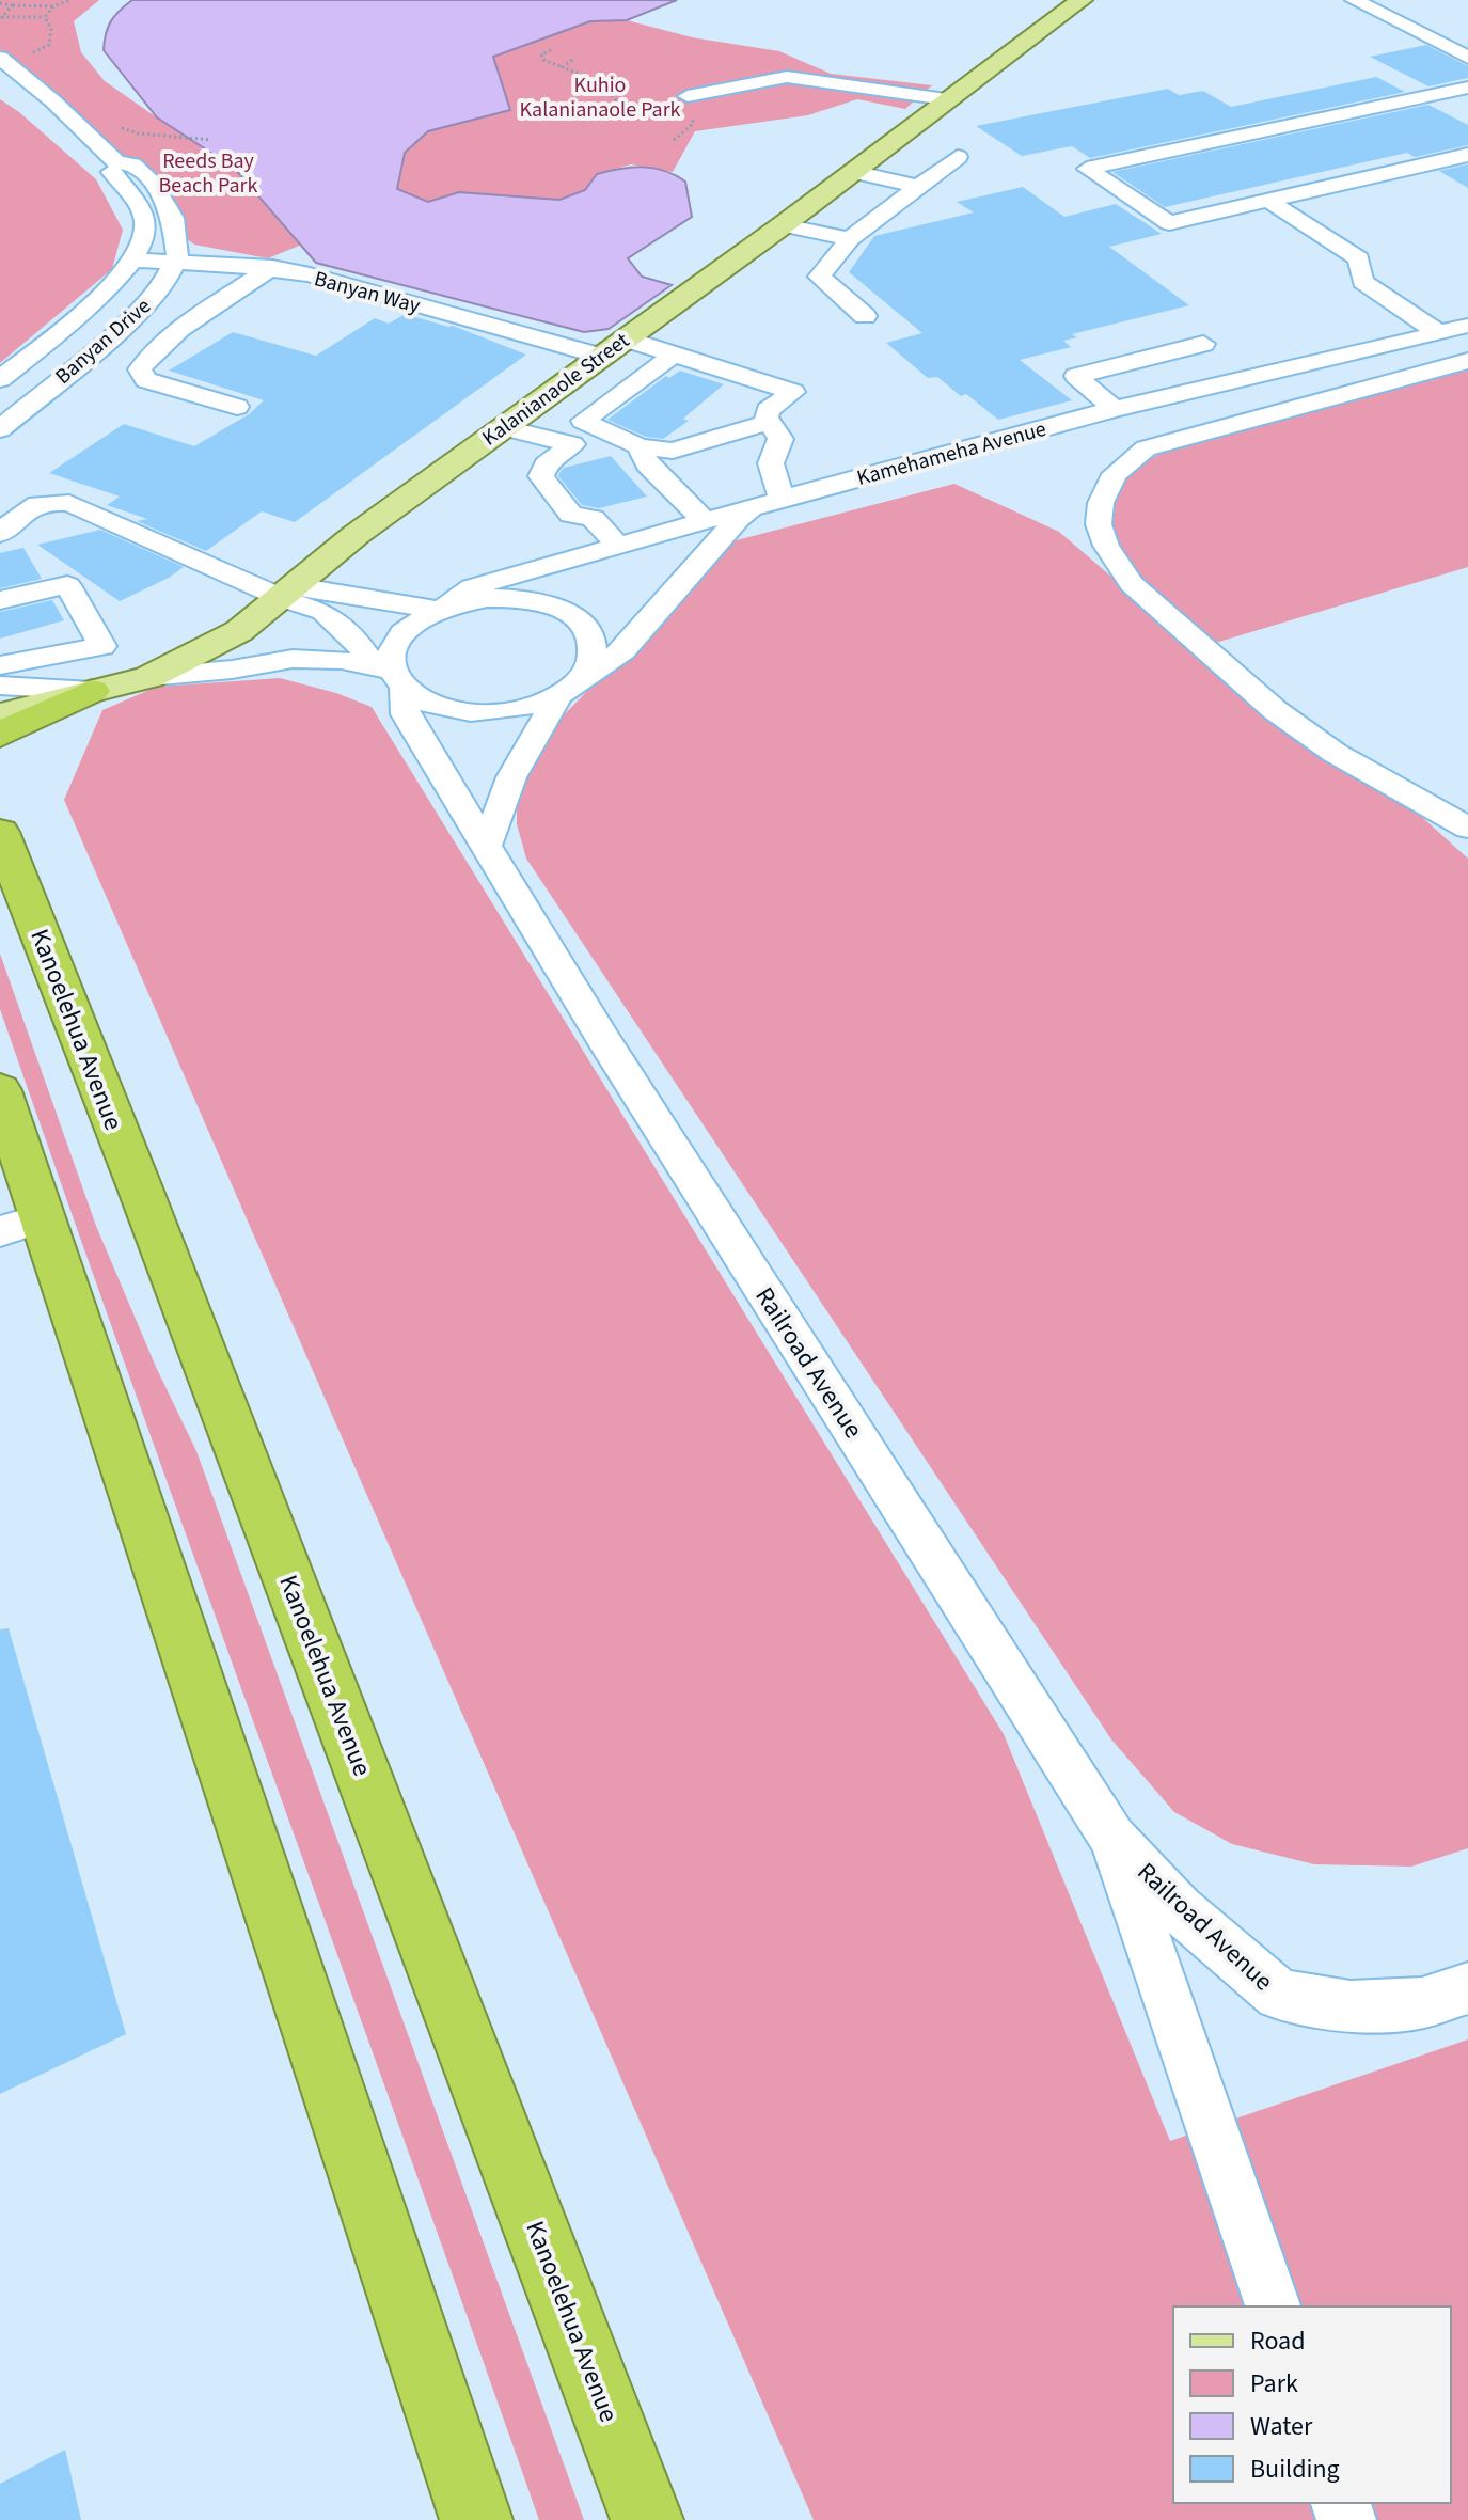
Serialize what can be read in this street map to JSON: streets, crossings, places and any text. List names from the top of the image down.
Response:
{
  "streets": {
    "highway": ["Kanoelehua Avenue"],
    "main road": ["Kalanianaole Street"],
    "street": [
      "Banyan Way",
      "Banyan Drive",
      "Kamehameha Avenue",
      "Railroad Avenue"
    ]
  },
  "crossings": [
    ["Banyan Way", "Banyan Drive"],
    ["Banyan Way", "Kalanianaole Street"],
    ["Kalanianaole Street", "Railroad Avenue"],
    ["Kamehameha Avenue", "Railroad Avenue"]
  ],
  "parks": ["Kuhio Kalanianaole Park", "Reeds Bay Beach Park"],
  "legend": [
    "Road",
    "Park",
    "Water",
    "Building"
  ]
}
